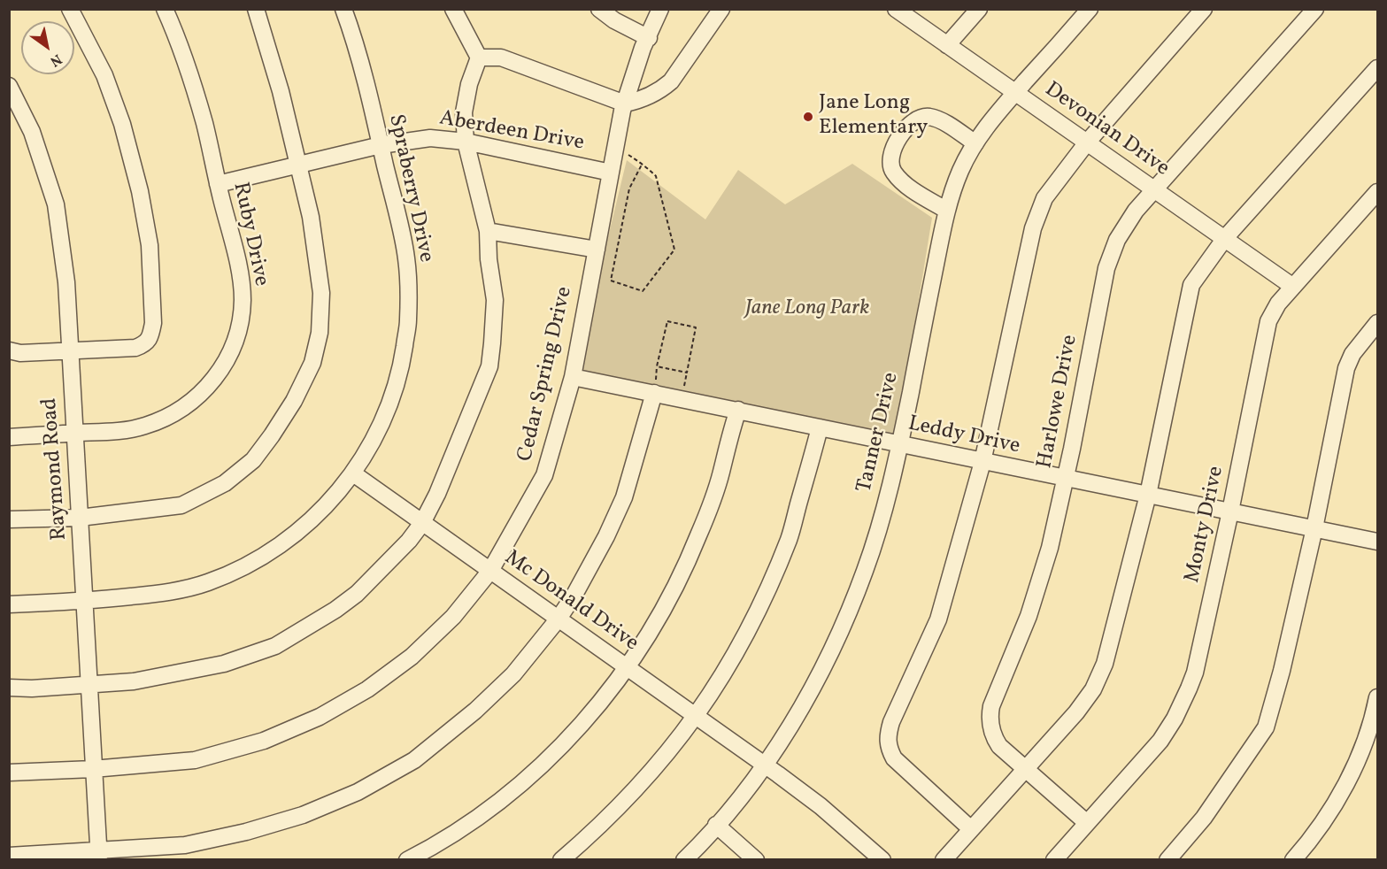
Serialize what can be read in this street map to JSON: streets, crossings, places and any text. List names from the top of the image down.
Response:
{
  "streets": {
    "street": [
      "Devonian Drive",
      "Aberdeen Drive",
      "Spraberry Drive",
      "Ruby Drive",
      "Cedar Spring Drive",
      "Harlowe Drive",
      "Tanner Drive",
      "Leddy Drive",
      "Raymond Road",
      "Monty Drive",
      "Mc Donald Drive"
    ]
  },
  "crossings": [
    ["Devonian Drive", "Harlowe Drive"],
    ["Devonian Drive", "Tanner Drive"],
    ["Devonian Drive", "Monty Drive"],
    ["Aberdeen Drive", "Spraberry Drive"],
    ["Aberdeen Drive", "Ruby Drive"],
    ["Aberdeen Drive", "Cedar Spring Drive"],
    ["Spraberry Drive", "Raymond Road"],
    ["Spraberry Drive", "Mc Donald Drive"],
    ["Ruby Drive", "Raymond Road"],
    ["Cedar Spring Drive", "Leddy Drive"],
    ["Cedar Spring Drive", "Raymond Road"],
    ["Cedar Spring Drive", "Mc Donald Drive"],
    ["Harlowe Drive", "Leddy Drive"],
    ["Harlowe Drive", "Monty Drive"],
    ["Tanner Drive", "Leddy Drive"],
    ["Tanner Drive", "Mc Donald Drive"],
    ["Leddy Drive", "Monty Drive"]
  ],
  "parks": ["Jane Long Park"],
  "places": ["Jane Long Elementary"],
  "north": "bottom right"
}
